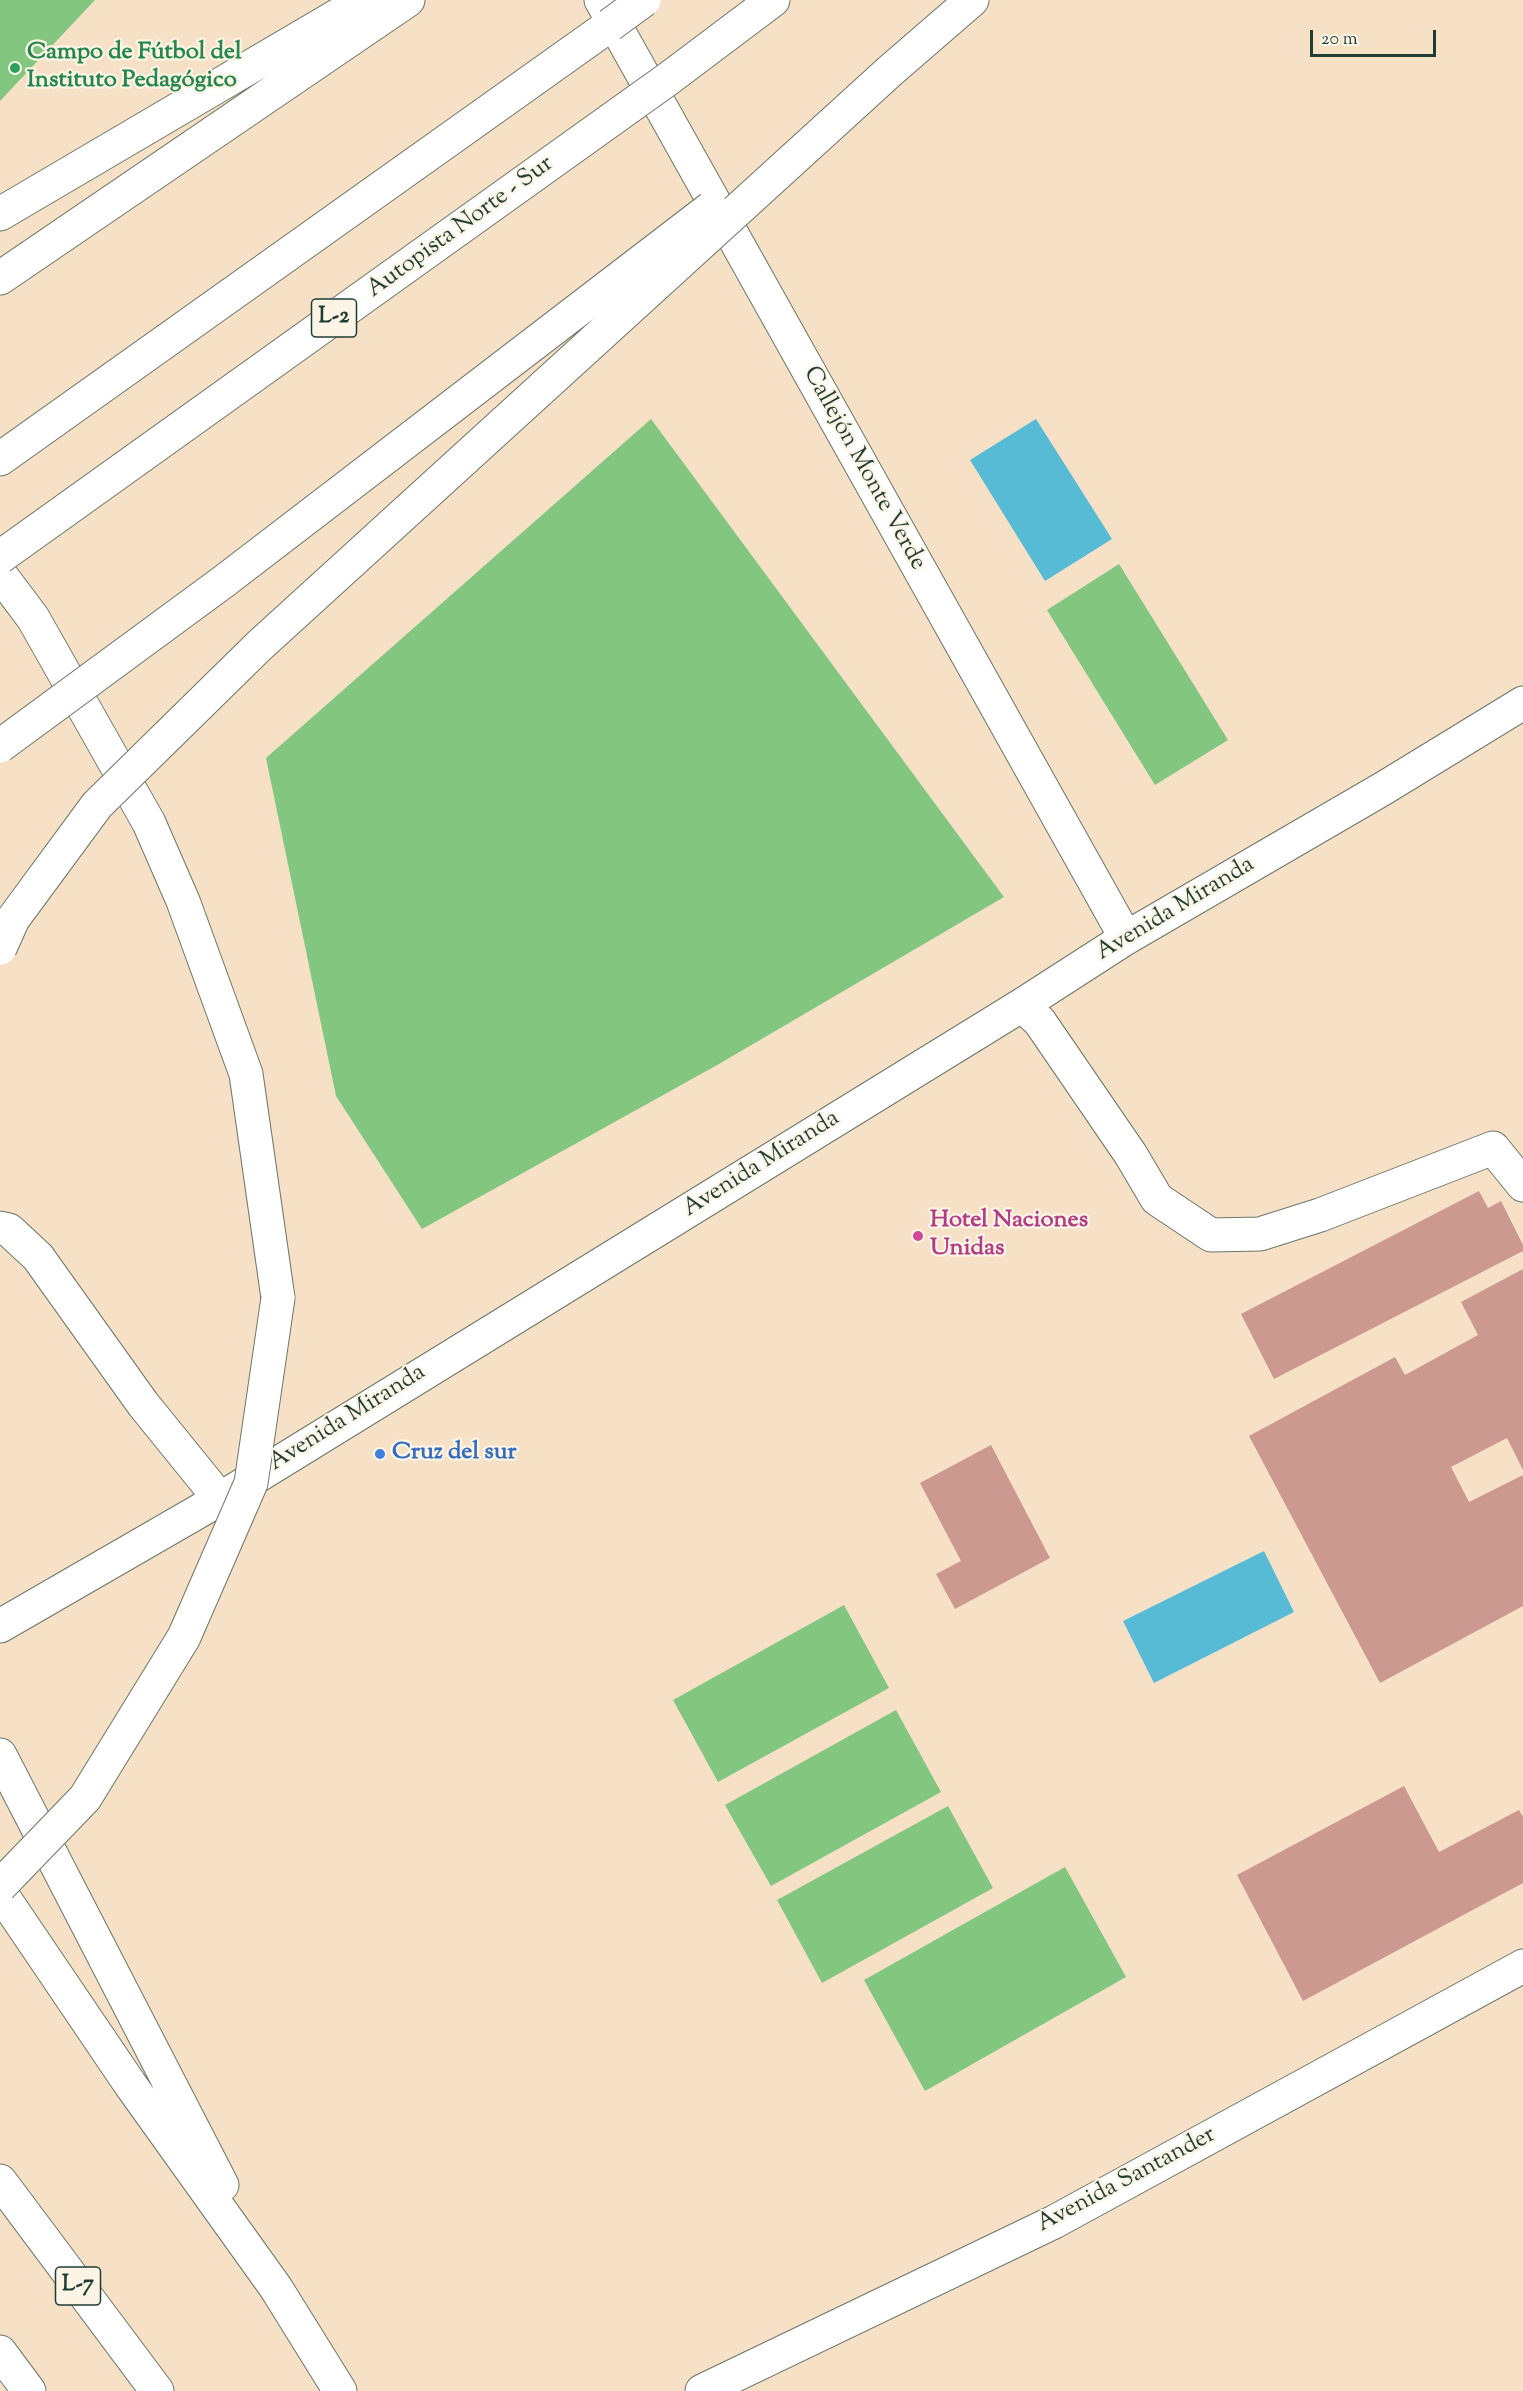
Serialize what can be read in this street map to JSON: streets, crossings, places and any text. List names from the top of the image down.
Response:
{
  "streets": {
    "main road": [
      "Autopista Norte - Sur",
      "L-2",
      "Callejón Monte Verde",
      "Avenida Miranda",
      "Avenida Santander",
      "L-7"
    ]
  },
  "crossings": [
    ["Callejón Monte Verde", "Avenida Miranda"]
  ],
  "places": ["Campo de Fútbol del Instituto Pedagógico", "Hotel Naciones Unidas", "Cruz del sur"],
  "scale_bar": "20 m"
}
